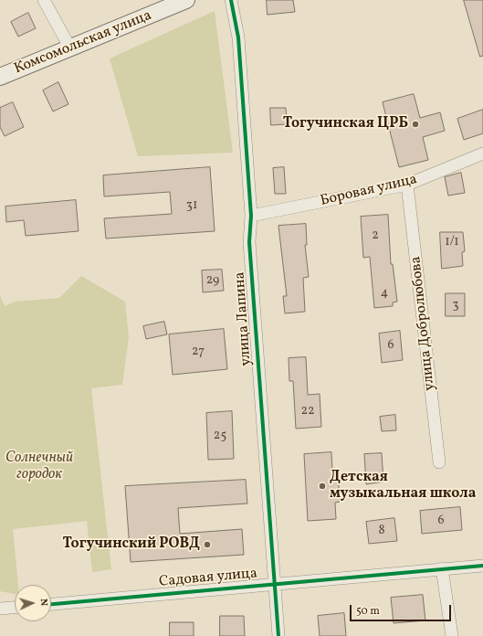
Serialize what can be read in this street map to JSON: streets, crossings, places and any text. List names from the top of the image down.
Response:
{
  "streets": {
    "main road": ["Комсомольская улица"],
    "street": [
      "Боровая улица",
      "улица Лапина",
      "улица Добролюбова",
      "Садовая улица"
    ]
  },
  "crossings": [
    ["Боровая улица", "улица Лапина"],
    ["Боровая улица", "улица Добролюбова"],
    ["улица Лапина", "Садовая улица"]
  ],
  "parks": ["Солнечный городок"],
  "places": ["Тогучинская ЦРБ", "Детская музыкальная школа", "Тогучинский РОВД"],
  "house_numbers": [
    "31",
    "2",
    "1/1",
    "29",
    "4",
    "3",
    "6",
    "27",
    "22",
    "25",
    "6",
    "8"
  ],
  "scale_bar": "50 m",
  "north": "right"
}
